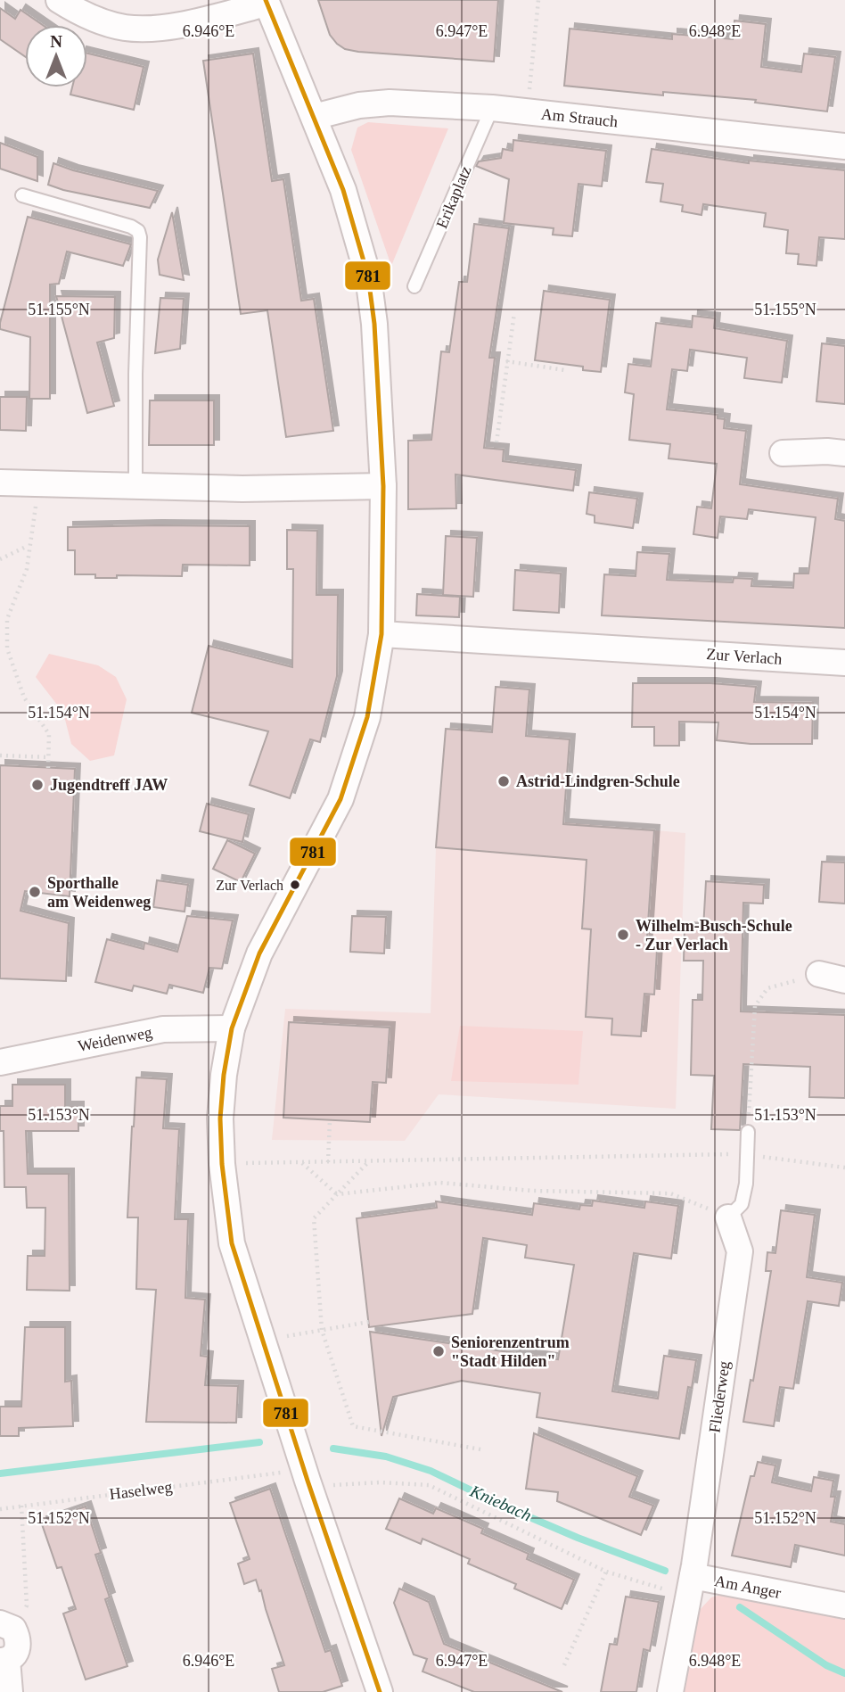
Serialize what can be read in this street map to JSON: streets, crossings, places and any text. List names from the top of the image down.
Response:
{
  "streets": {
    "street": [
      "Am Strauch",
      "Zur Verlach",
      "Weidenweg",
      "Fliederweg",
      "Am Anger"
    ],
    "lane": ["Erikaplatz"],
    "path": ["Haselweg"]
  },
  "crossings": [
    ["Am Strauch", "Erikaplatz"],
    ["Fliederweg", "Am Anger"]
  ],
  "water": ["Kniebach"],
  "places": [
    "Astrid-Lindgren-Schule",
    "Jugendtreff JAW",
    "Zur Verlach",
    "Sporthalle am Weidenweg",
    "Wilhelm-Busch-Schule - Zur Verlach",
    "Seniorenzentrum \"Stadt Hilden\""
  ],
  "lines": ["transit line 781"],
  "north": "top",
  "coordinates": [
    "6.946°E",
    "6.947°E",
    "6.948°E",
    "51.155°N",
    "51.154°N",
    "51.153°N",
    "51.152°N"
  ]
}
